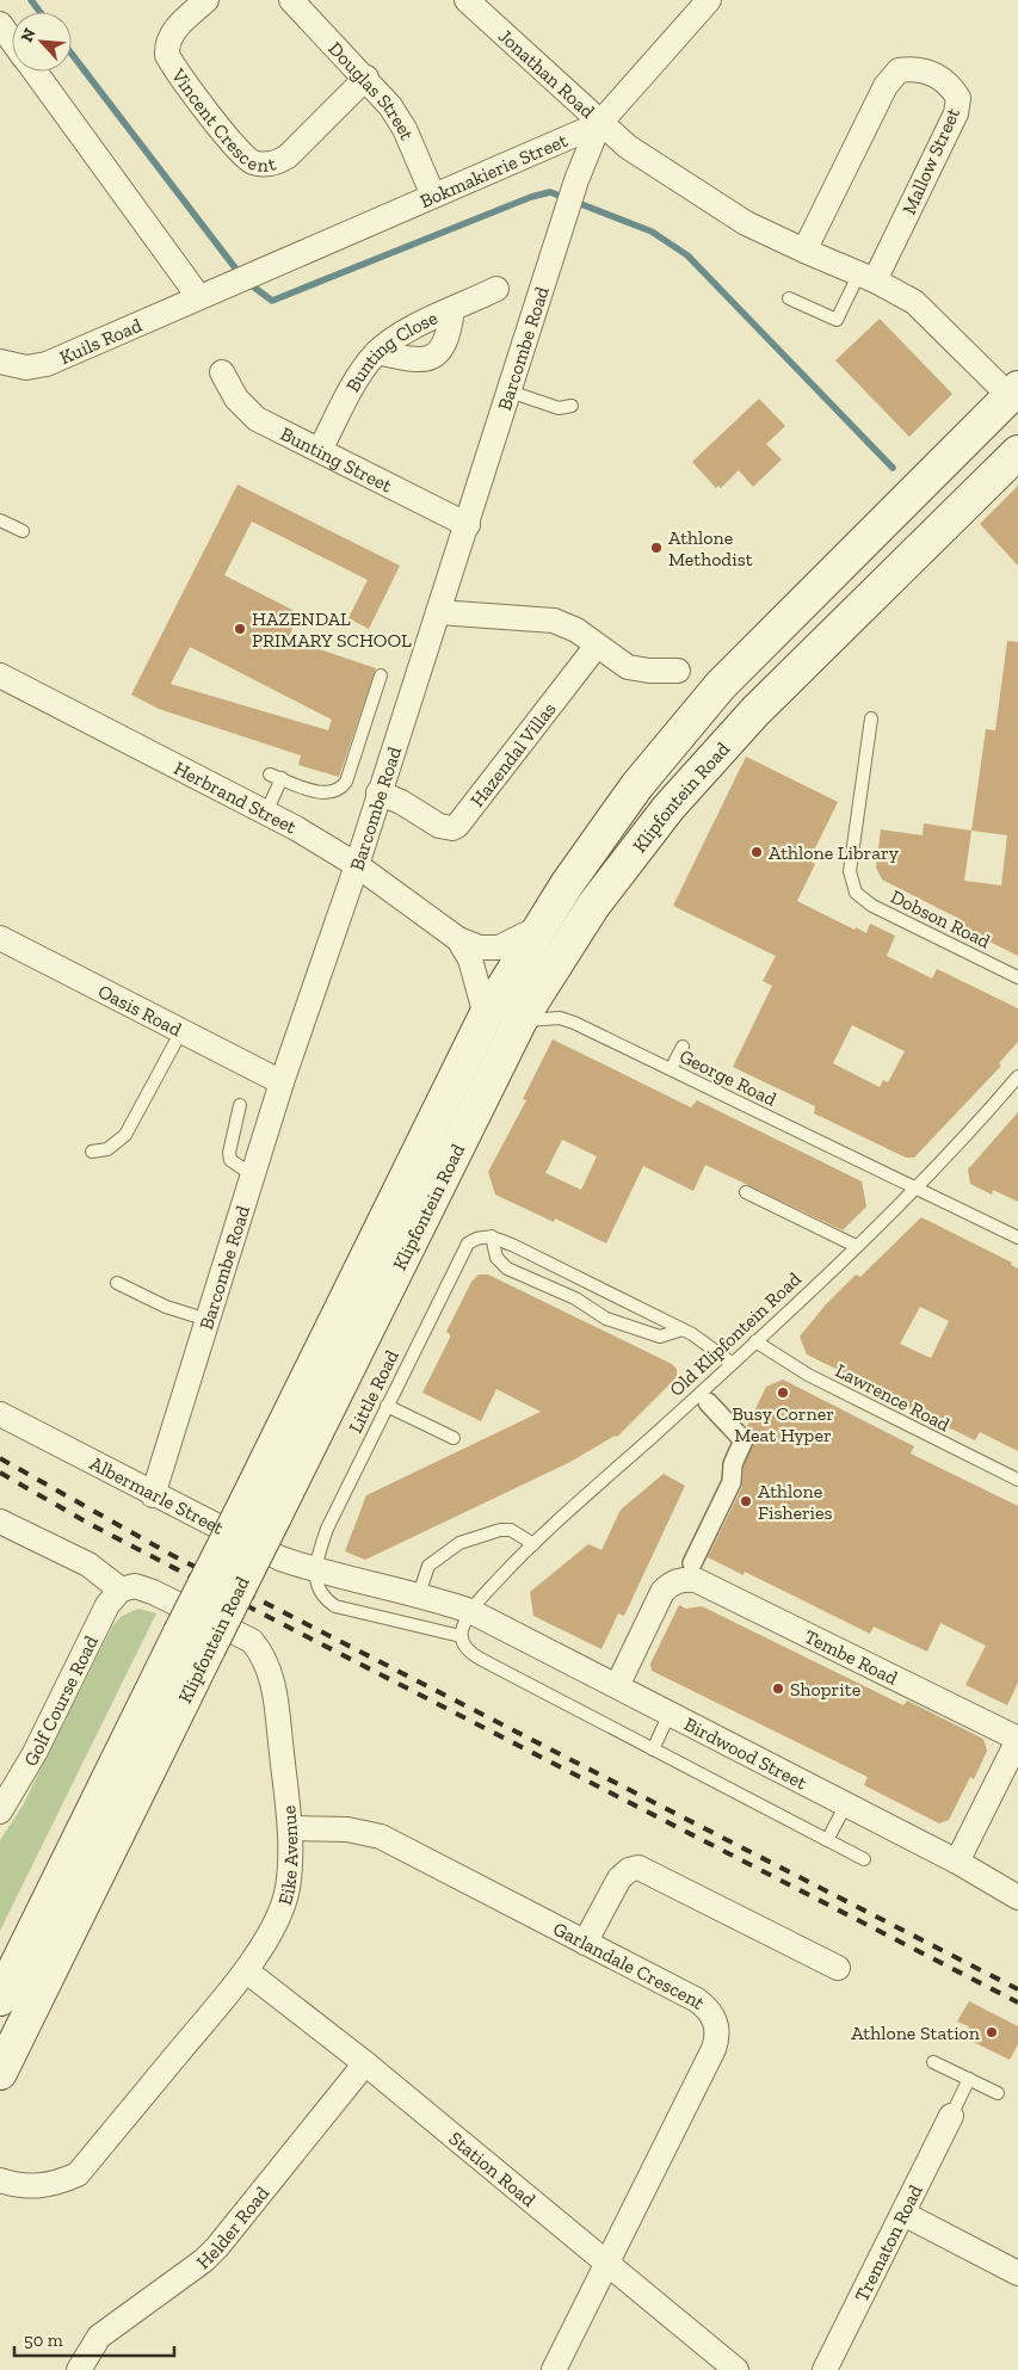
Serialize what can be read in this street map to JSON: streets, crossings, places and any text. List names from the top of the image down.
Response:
{
  "streets": {
    "main road": ["Klipfontein Road"],
    "street": [
      "Jonathan Road",
      "Douglas Street",
      "Vincent Crescent",
      "Mallow Street",
      "Bokmakierie Street",
      "Kuils Road",
      "Barcombe Road",
      "Bunting Close",
      "Bunting Street",
      "Hazendal Villas",
      "Herbrand Street",
      "Oasis Road",
      "Albermarle Street",
      "Tembe Road",
      "Golf Course Road",
      "Birdwood Street",
      "Eike Avenue",
      "Garlandale Crescent",
      "Station Road",
      "Helder Road",
      "Trematon Road"
    ],
    "lane": [
      "Dobson Road",
      "George Road",
      "Old Klipfontein Road",
      "Little Road",
      "Lawrence Road"
    ]
  },
  "crossings": [
    ["Jonathan Road", "Bokmakierie Street"],
    ["Jonathan Road", "Barcombe Road"],
    ["Douglas Street", "Vincent Crescent"],
    ["Douglas Street", "Bokmakierie Street"],
    ["Bokmakierie Street", "Kuils Road"],
    ["Bokmakierie Street", "Barcombe Road"],
    ["Barcombe Road", "Bunting Street"],
    ["Barcombe Road", "Hazendal Villas"],
    ["Barcombe Road", "Herbrand Street"],
    ["Barcombe Road", "Oasis Road"],
    ["Barcombe Road", "Albermarle Street"],
    ["Bunting Close", "Bunting Street"],
    ["Herbrand Street", "Klipfontein Road"],
    ["Klipfontein Road", "George Road"],
    ["George Road", "Old Klipfontein Road"],
    ["Old Klipfontein Road", "Lawrence Road"],
    ["Old Klipfontein Road", "Birdwood Street"],
    ["Little Road", "Albermarle Street"],
    ["Golf Course Road", "Eike Avenue"],
    ["Eike Avenue", "Garlandale Crescent"],
    ["Eike Avenue", "Station Road"],
    ["Garlandale Crescent", "Station Road"],
    ["Station Road", "Helder Road"]
  ],
  "places": [
    "Athlone Methodist",
    "HAZENDAL PRIMARY SCHOOL",
    "Athlone Library",
    "Busy Corner Meat Hyper",
    "Athlone Fisheries",
    "Shoprite",
    "Athlone Station"
  ],
  "scale_bar": "50 m",
  "north": "top left"
}
